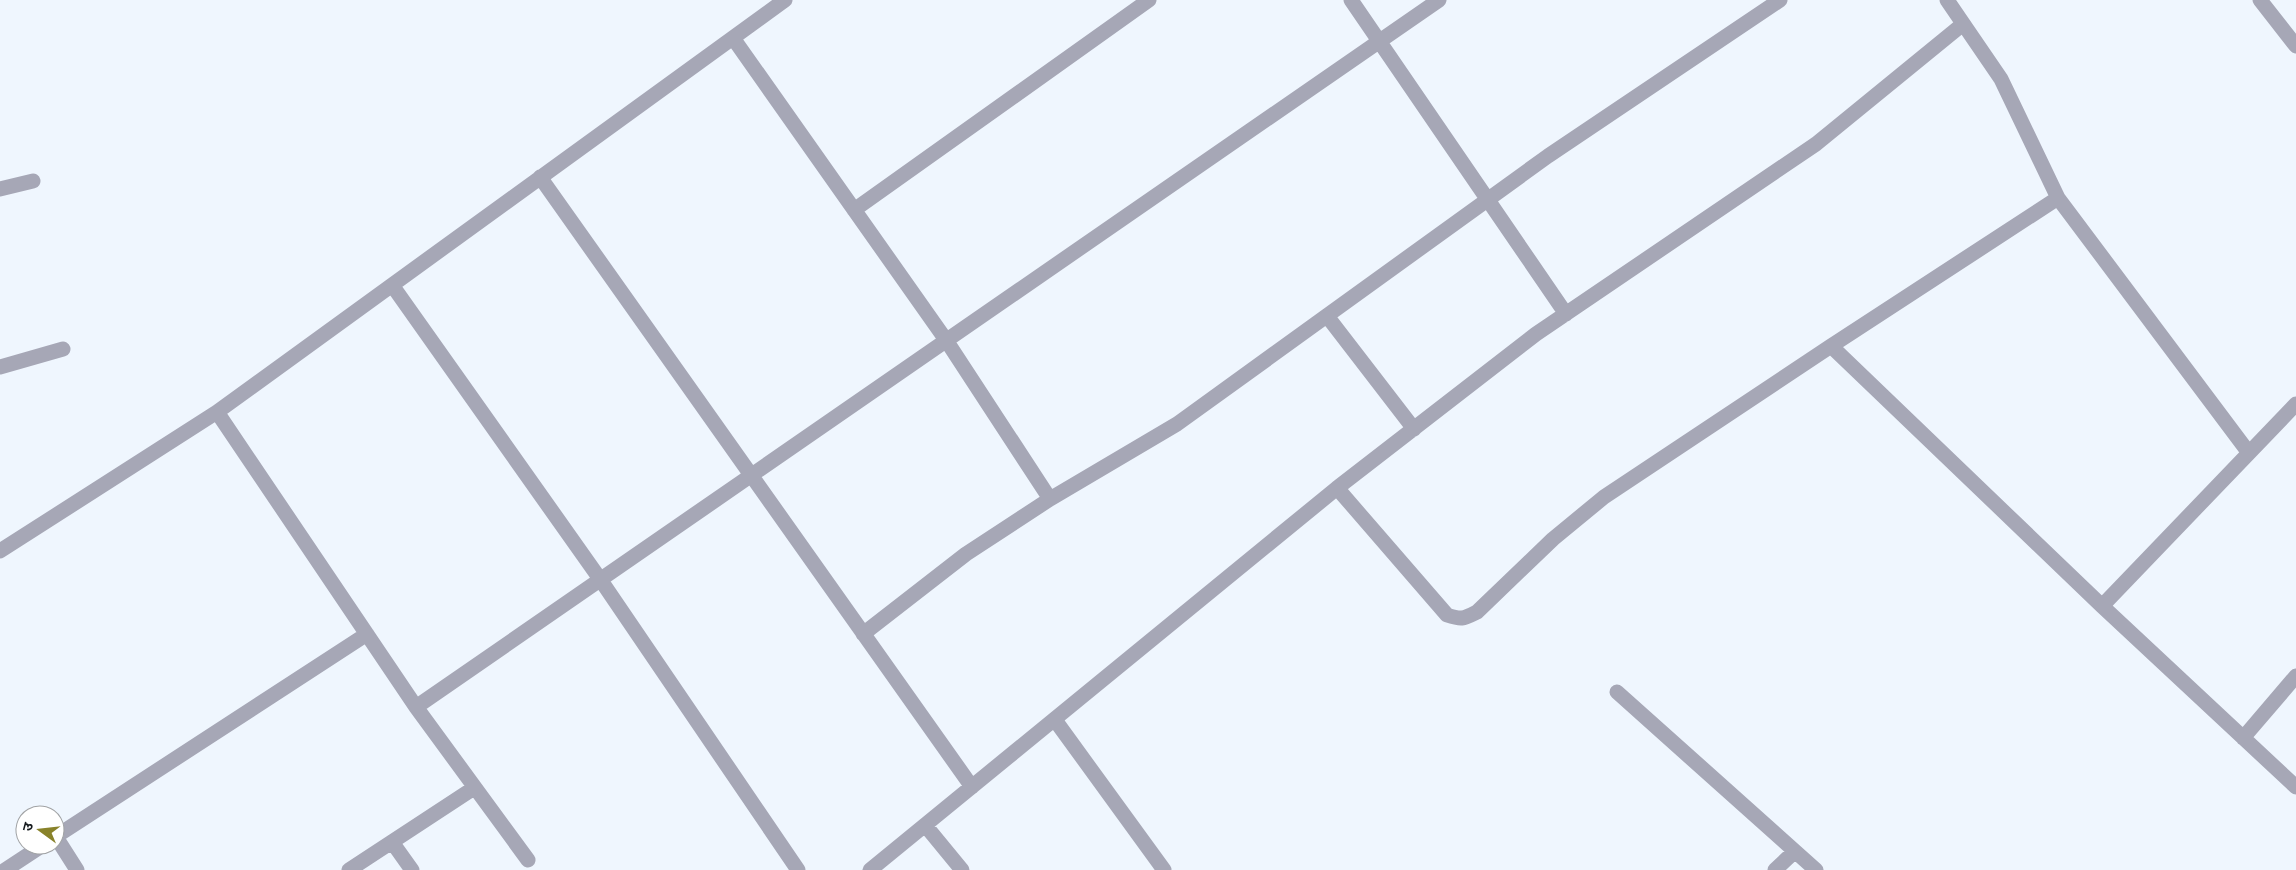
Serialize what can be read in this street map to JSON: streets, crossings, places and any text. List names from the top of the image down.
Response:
{
  "north": "left"
}
